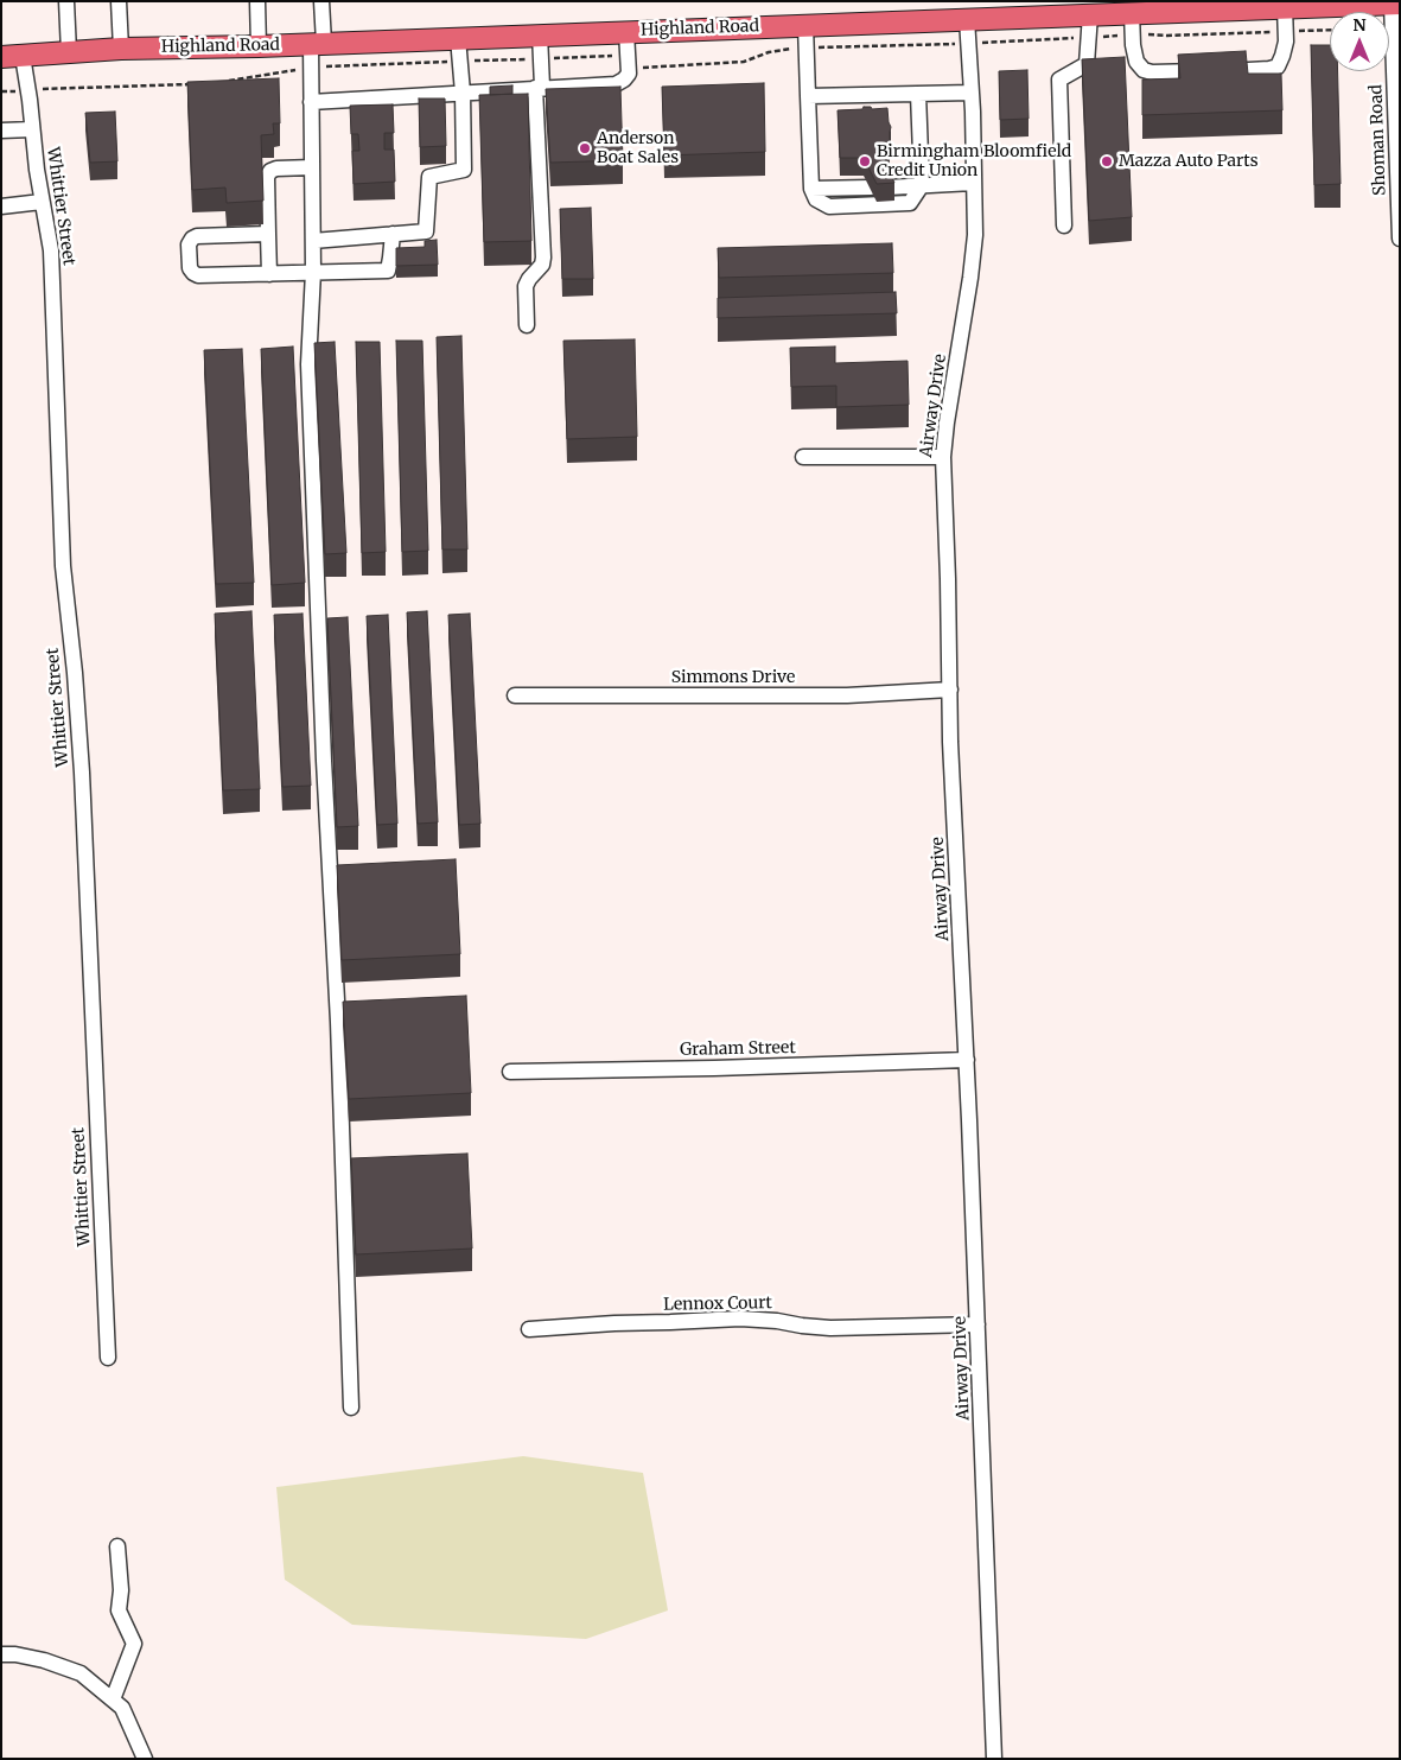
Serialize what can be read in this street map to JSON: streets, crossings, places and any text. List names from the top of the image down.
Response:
{
  "streets": {
    "highway": ["Highland Road"],
    "street": [
      "Shoman Road",
      "Whittier Street",
      "Airway Drive",
      "Simmons Drive",
      "Graham Street",
      "Lennox Court"
    ]
  },
  "crossings": [
    ["Highland Road", "Shoman Road"],
    ["Highland Road", "Whittier Street"],
    ["Highland Road", "Airway Drive"],
    ["Airway Drive", "Simmons Drive"],
    ["Airway Drive", "Graham Street"],
    ["Airway Drive", "Lennox Court"]
  ],
  "places": ["Anderson Boat Sales", "Birmingham Bloomfield Credit Union", "Mazza Auto Parts"],
  "north": "top"
}
